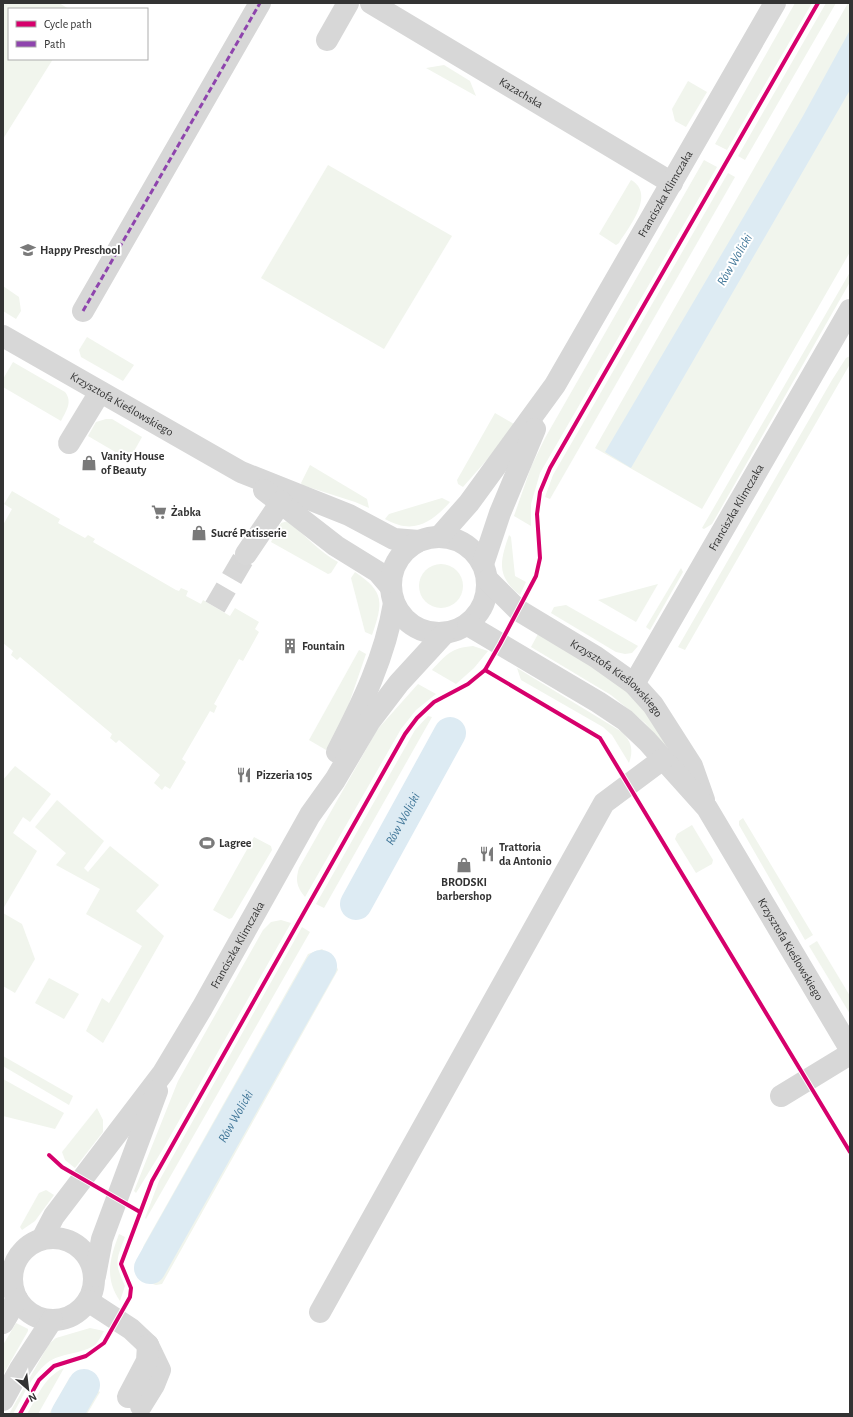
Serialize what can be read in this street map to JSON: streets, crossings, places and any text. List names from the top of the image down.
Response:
{
  "streets": {
    "street": ["Kazachska", "Franciszka Klimczaka", "Krzysztofa Kieślowskiego"]
  },
  "crossings": [
    ["Kazachska", "Franciszka Klimczaka"],
    ["Franciszka Klimczaka", "Krzysztofa Kieślowskiego"]
  ],
  "water": ["Rów Wolicki"],
  "places": {
    "school or university": ["Happy Preschool"],
    "shop": ["Vanity House of Beauty", "Sucré Patisserie", "BRODSKI barbershop"],
    "supermarket": ["Żabka"],
    "building": ["Fountain"],
    "restaurant": ["Pizzeria 105", "Trattoria da Antonio"],
    "sports": ["Lagree"]
  },
  "legend": ["Cycle path", "Path"],
  "north": "bottom right"
}
